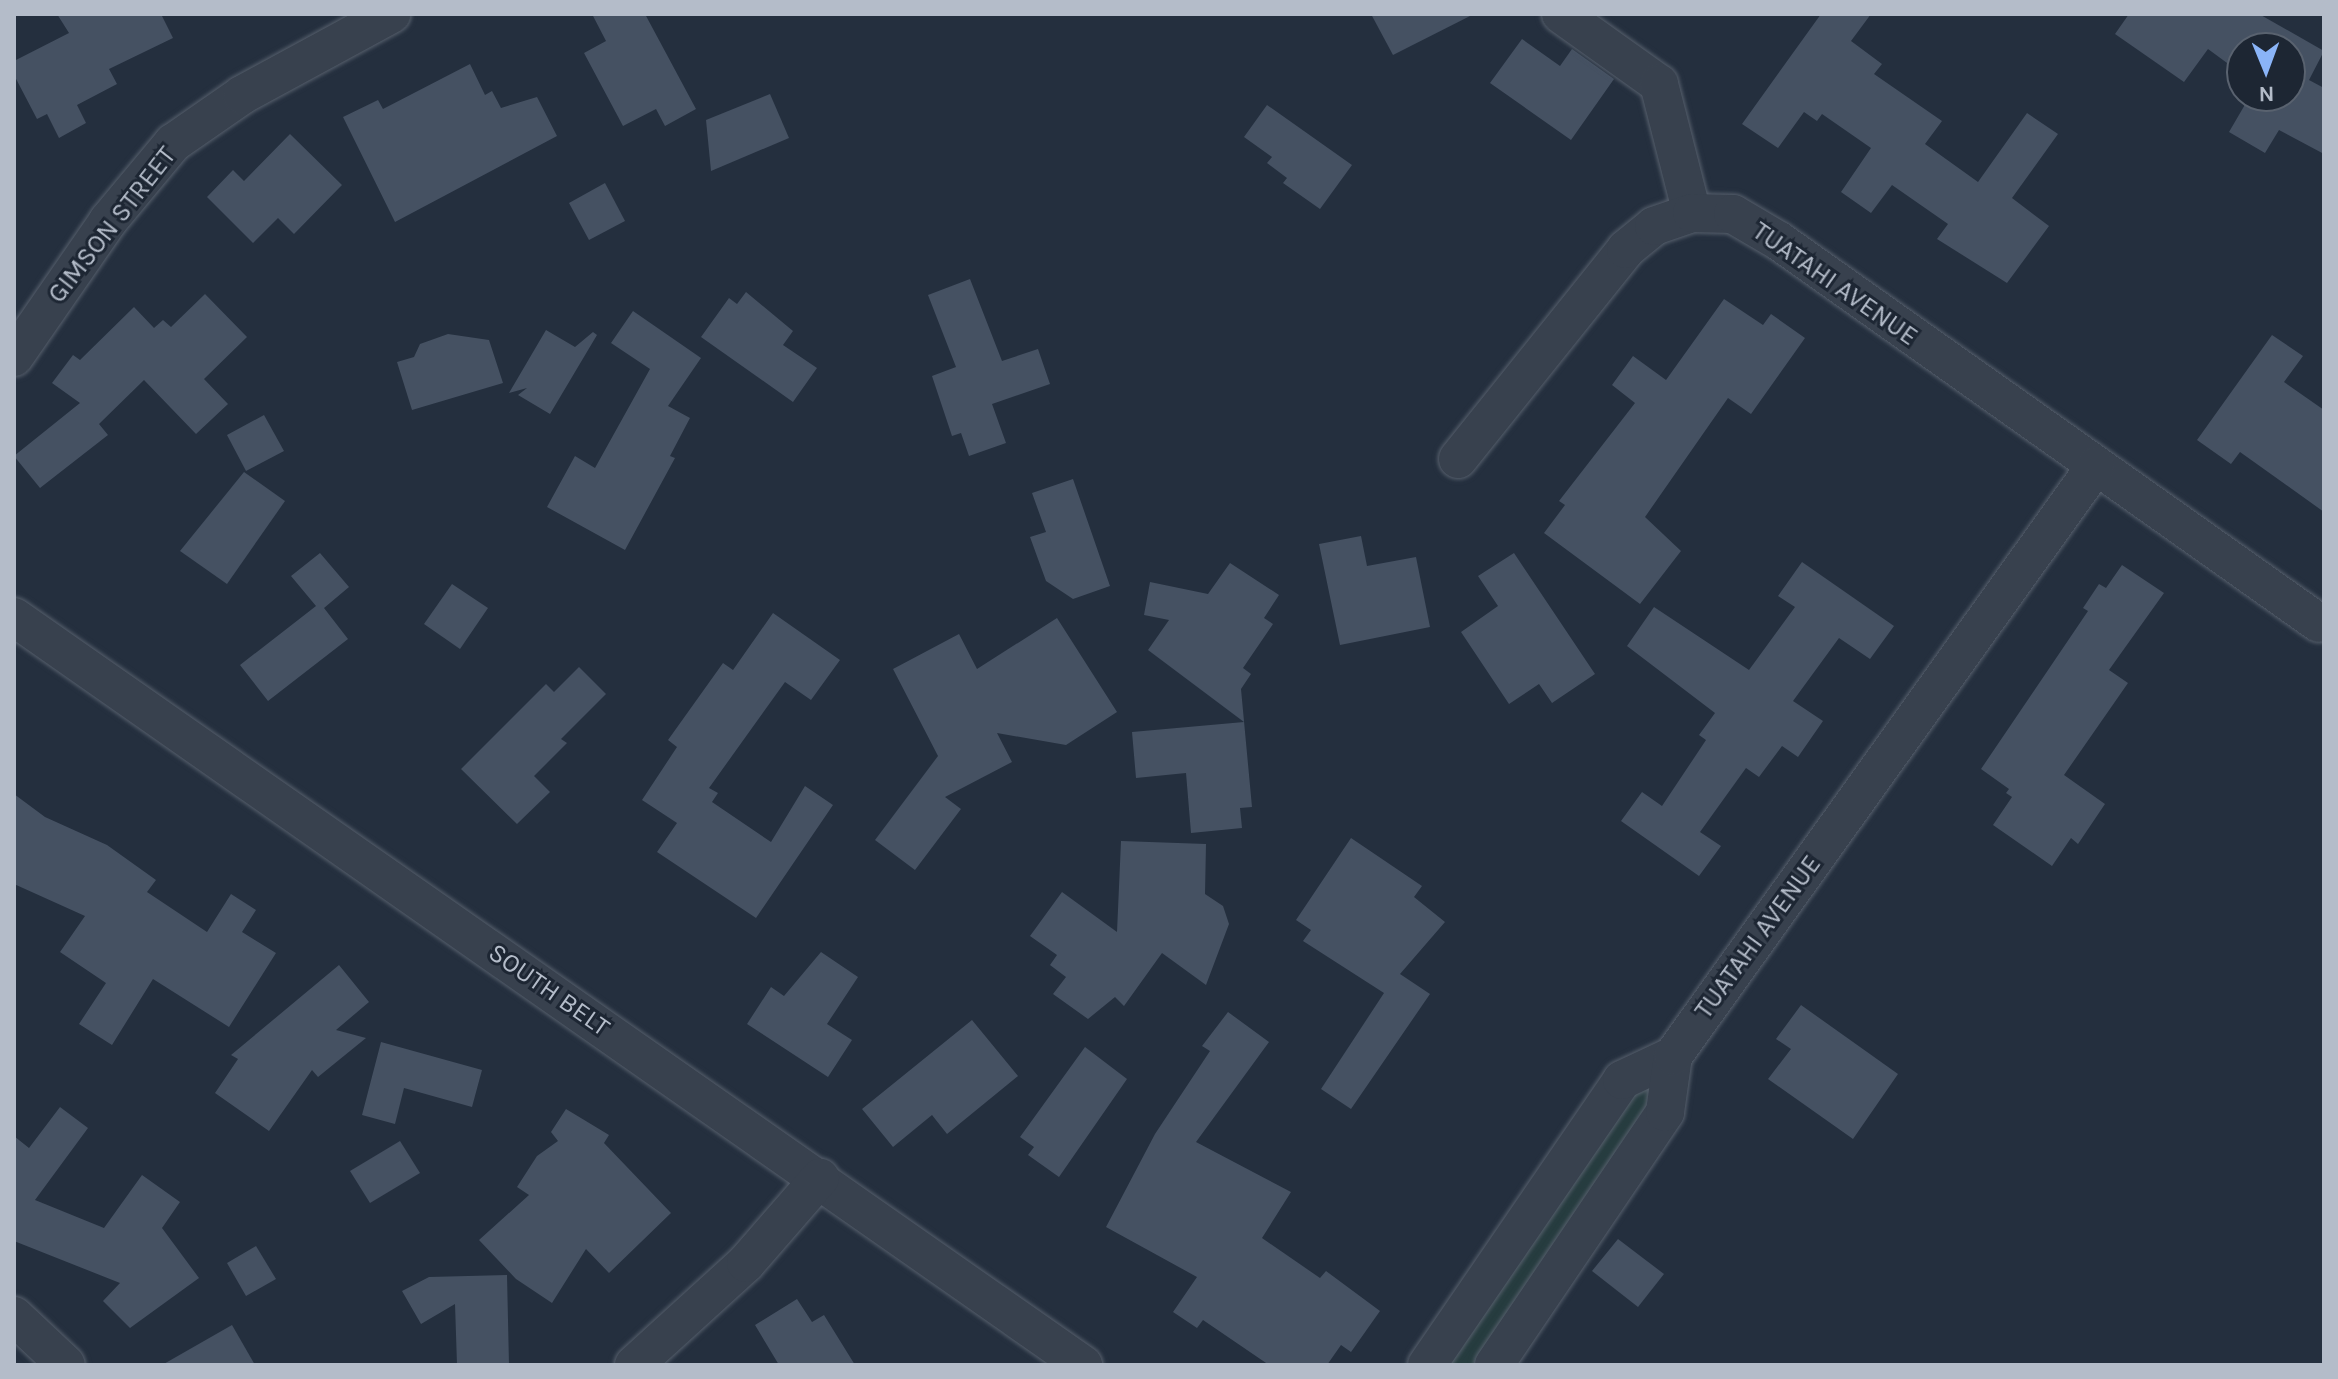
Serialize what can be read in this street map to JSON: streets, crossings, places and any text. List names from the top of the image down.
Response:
{
  "streets": {
    "street": ["GIMSON STREET", "TUATAHI AVENUE", "SOUTH BELT"]
  },
  "north": "bottom"
}
